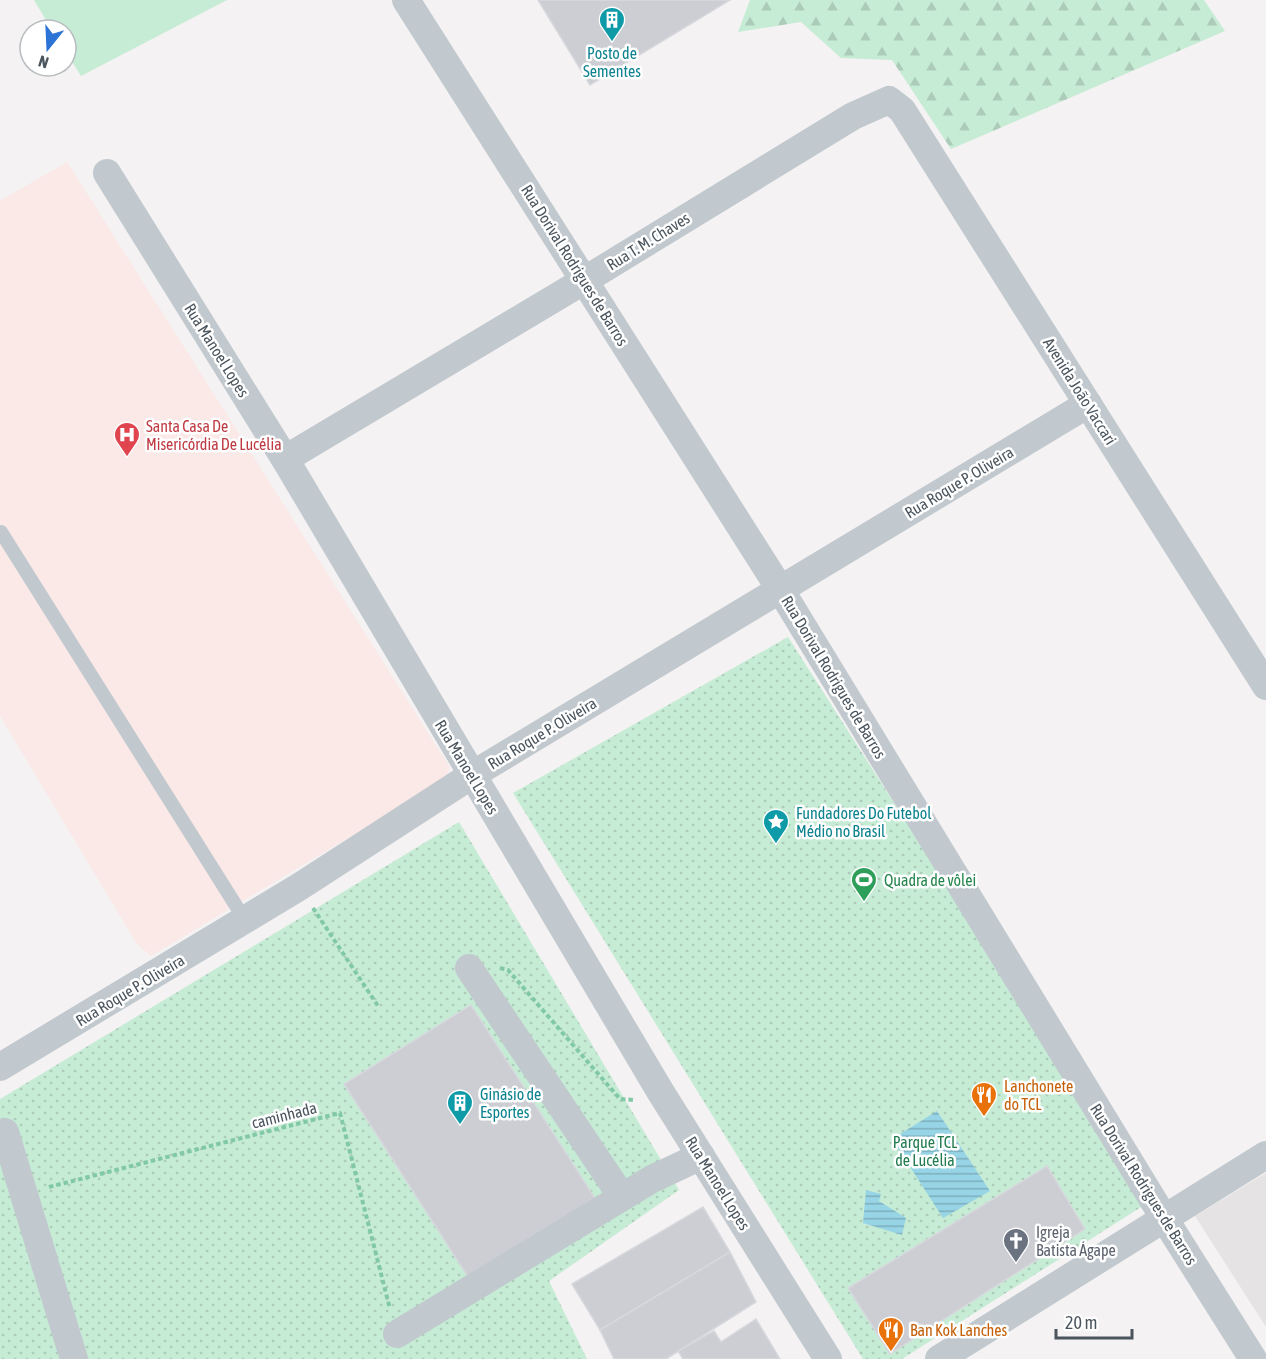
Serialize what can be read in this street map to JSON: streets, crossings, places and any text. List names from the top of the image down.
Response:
{
  "streets": {
    "street": [
      "Rua T. M. Chaves",
      "Rua Dorival Rodrigues de Barros",
      "Rua Manoel Lopes",
      "Avenida João Vaccari",
      "Rua Roque P. Oliveira"
    ],
    "path": ["caminhada"]
  },
  "crossings": [
    ["Rua T. M. Chaves", "Rua Dorival Rodrigues de Barros"],
    ["Rua T. M. Chaves", "Rua Manoel Lopes"],
    ["Rua T. M. Chaves", "Avenida João Vaccari"],
    ["Rua Dorival Rodrigues de Barros", "Rua Roque P. Oliveira"],
    ["Rua Manoel Lopes", "Rua Roque P. Oliveira"],
    ["Avenida João Vaccari", "Rua Roque P. Oliveira"]
  ],
  "parks": ["Parque TCL de Lucélia"],
  "places": {
    "building": ["Posto de Sementes", "Ginásio de Esportes"],
    "hospital": ["Santa Casa De Misericórdia De Lucélia"],
    "place": ["Fundadores Do Futebol Médio no Brasil"],
    "sports": ["Quadra de vôlei"],
    "restaurant": ["Lanchonete do TCL", "Ban Kok Lanches"],
    "church": ["Igreja Batista Ágape"]
  },
  "scale_bar": "20 m",
  "north": "bottom"
}
